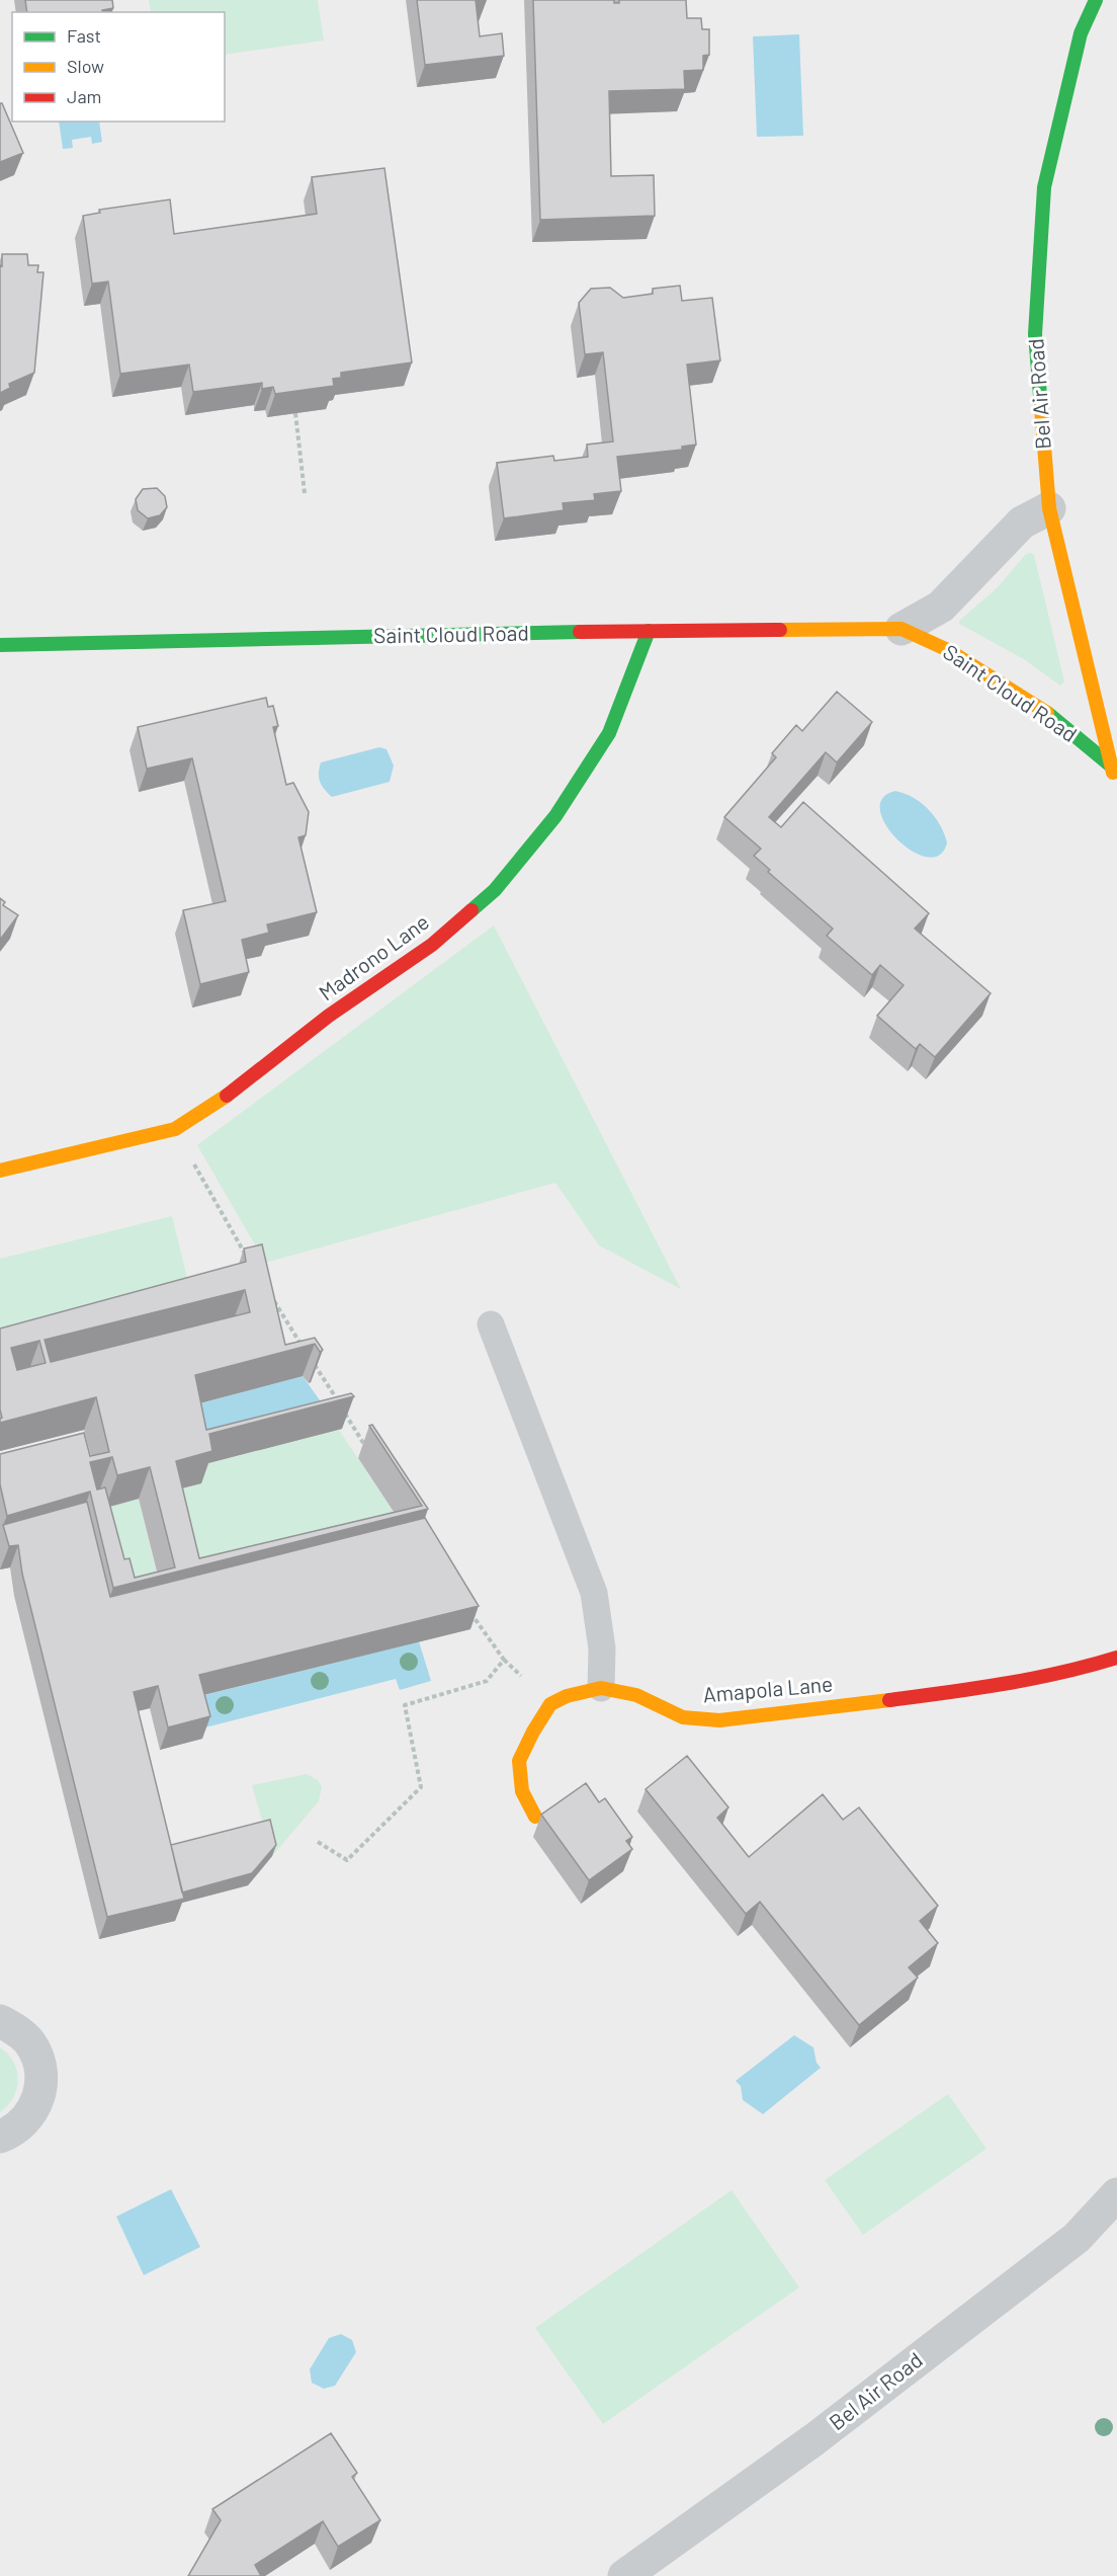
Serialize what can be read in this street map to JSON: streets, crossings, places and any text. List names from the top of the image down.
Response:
{
  "streets": {
    "street": [
      "Bel Air Road",
      "Saint Cloud Road",
      "Madrono Lane",
      "Amapola Lane"
    ]
  },
  "crossings": [
    ["Bel Air Road", "Saint Cloud Road"],
    ["Saint Cloud Road", "Madrono Lane"]
  ],
  "legend": ["Fast", "Slow", "Jam"]
}
